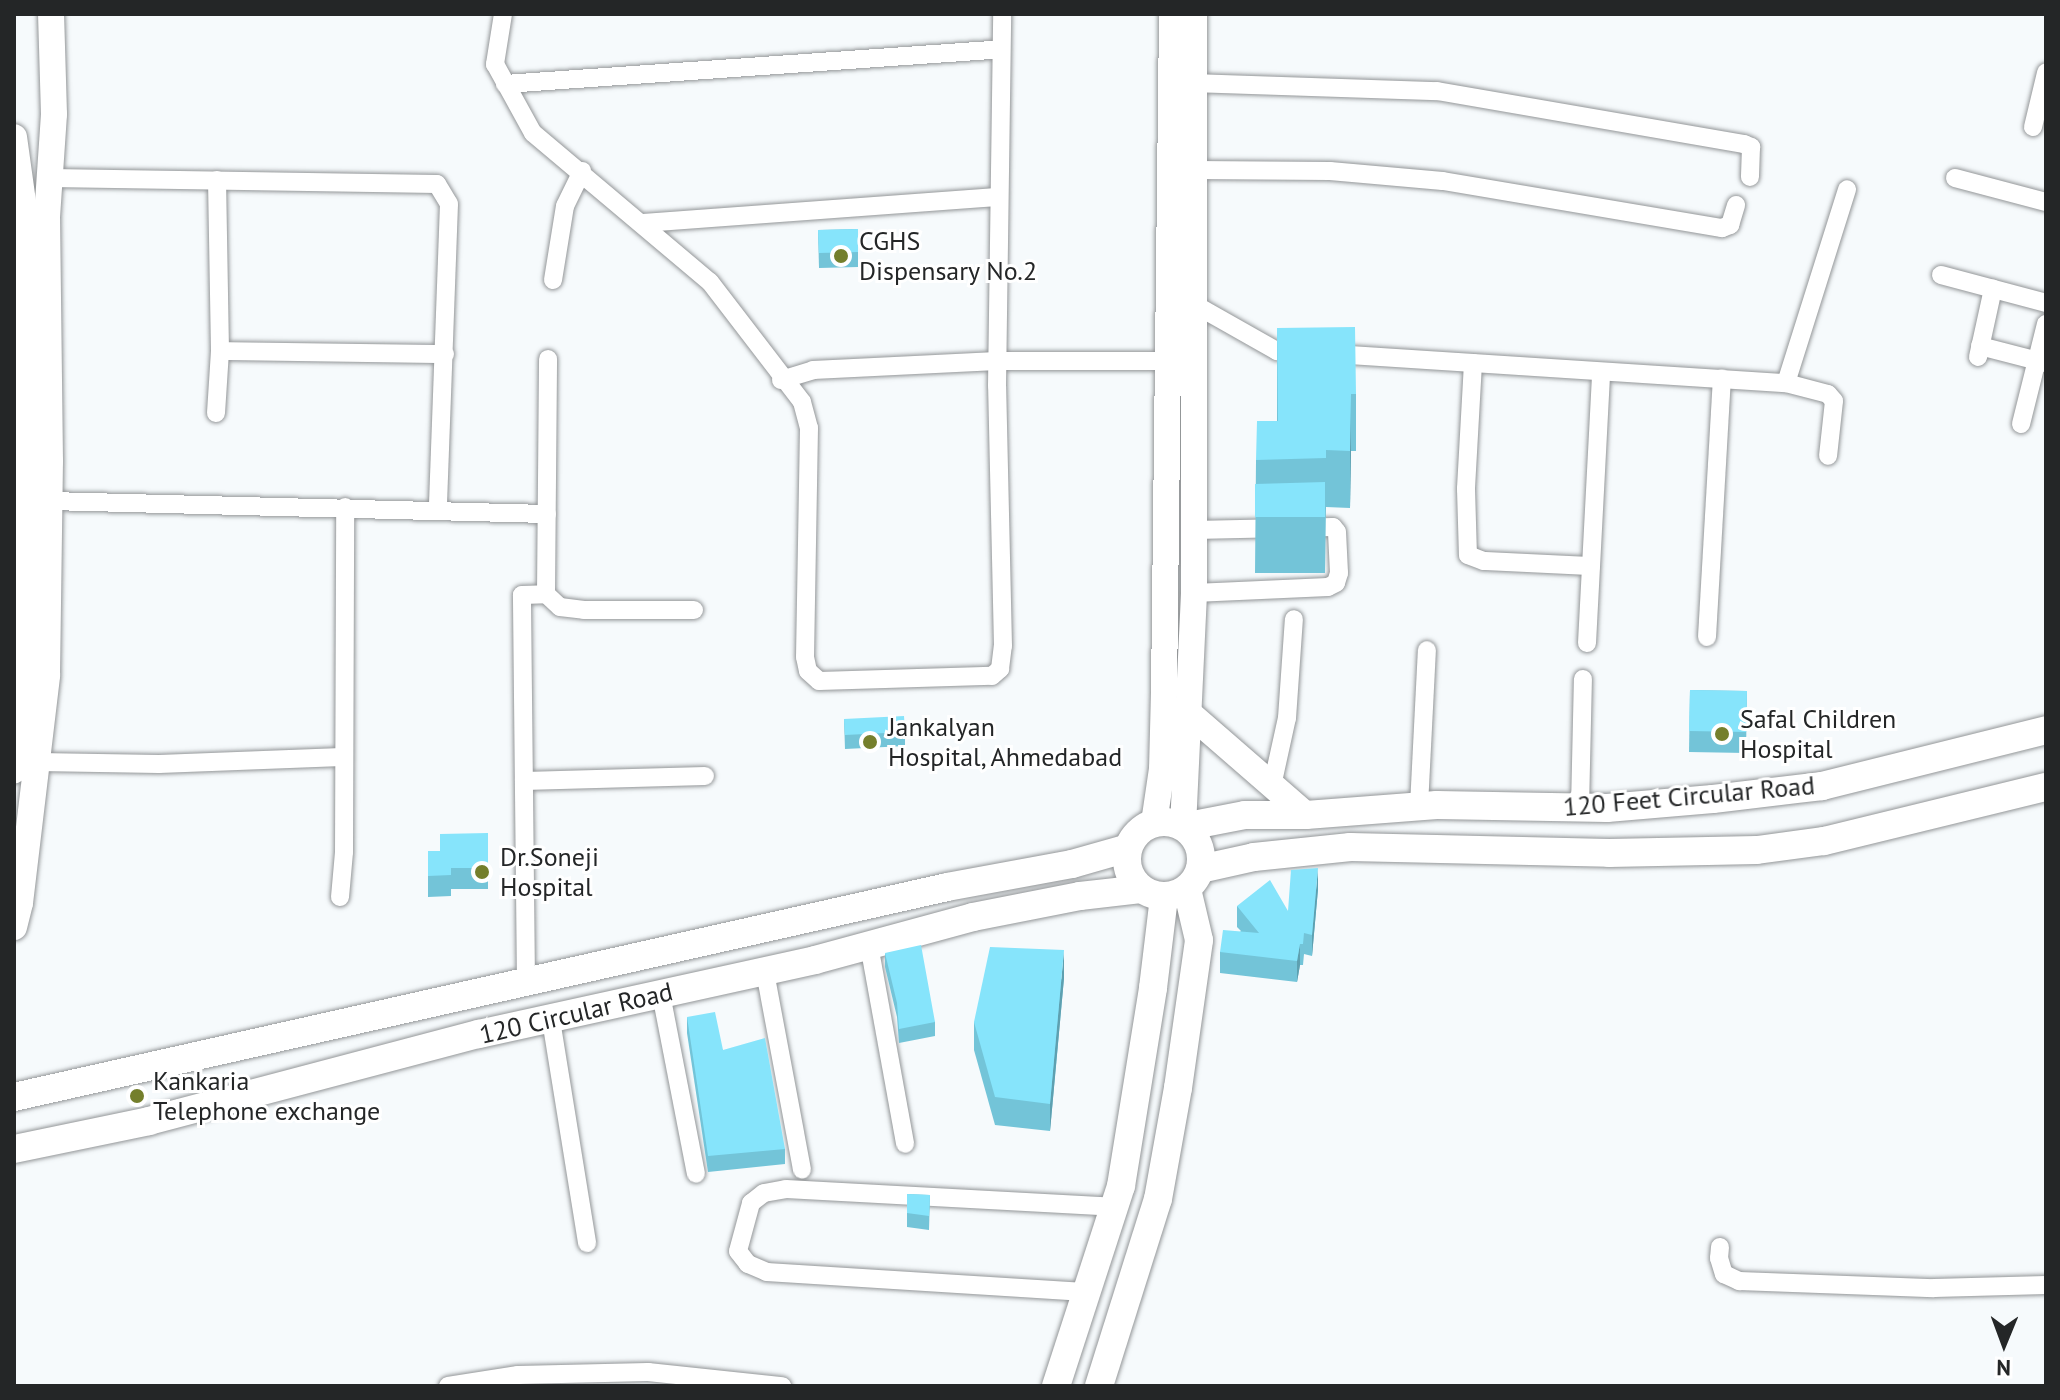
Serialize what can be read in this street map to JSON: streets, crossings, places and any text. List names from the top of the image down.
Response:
{
  "streets": {
    "main road": ["120 Feet Circular Road", "120 Circular Road"]
  },
  "crossings": [
    ["120 Feet Circular Road", "120 Circular Road"]
  ],
  "places": [
    "CGHS Dispensary No.2",
    "Safal Children Hospital",
    "Jankalyan Hospital, Ahmedabad",
    "Dr.Soneji Hospital",
    "Kankaria Telephone exchange"
  ],
  "north": "bottom"
}
